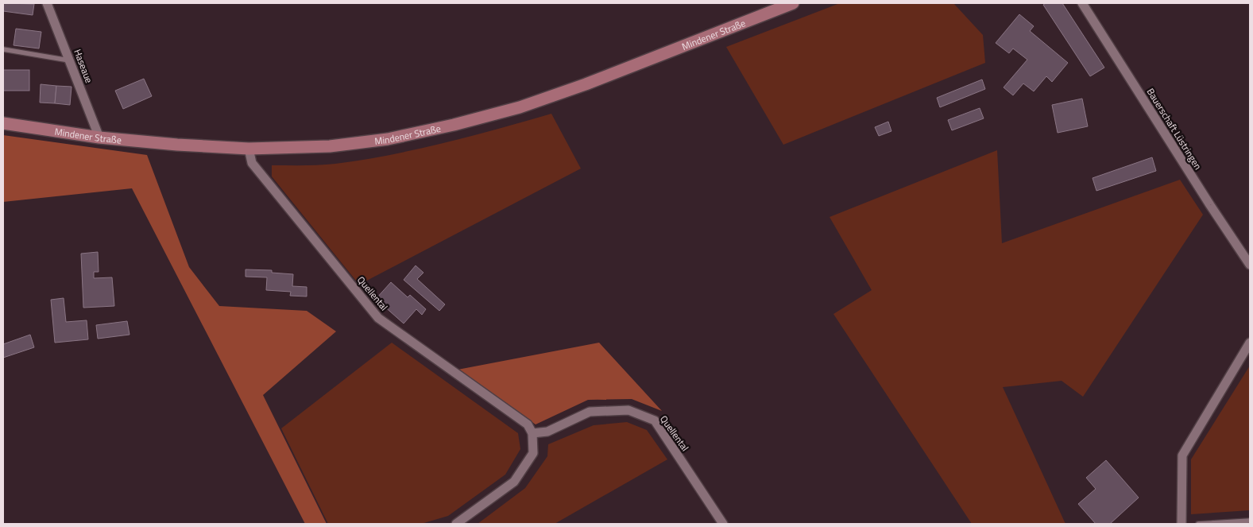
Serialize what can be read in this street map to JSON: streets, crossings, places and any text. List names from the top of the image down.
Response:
{
  "streets": {
    "main road": ["Mindener Straße"],
    "street": ["Haseaue", "Bauerschaft Lüstringen", "Quellental"]
  },
  "crossings": [
    ["Mindener Straße", "Haseaue"],
    ["Mindener Straße", "Quellental"]
  ]
}
